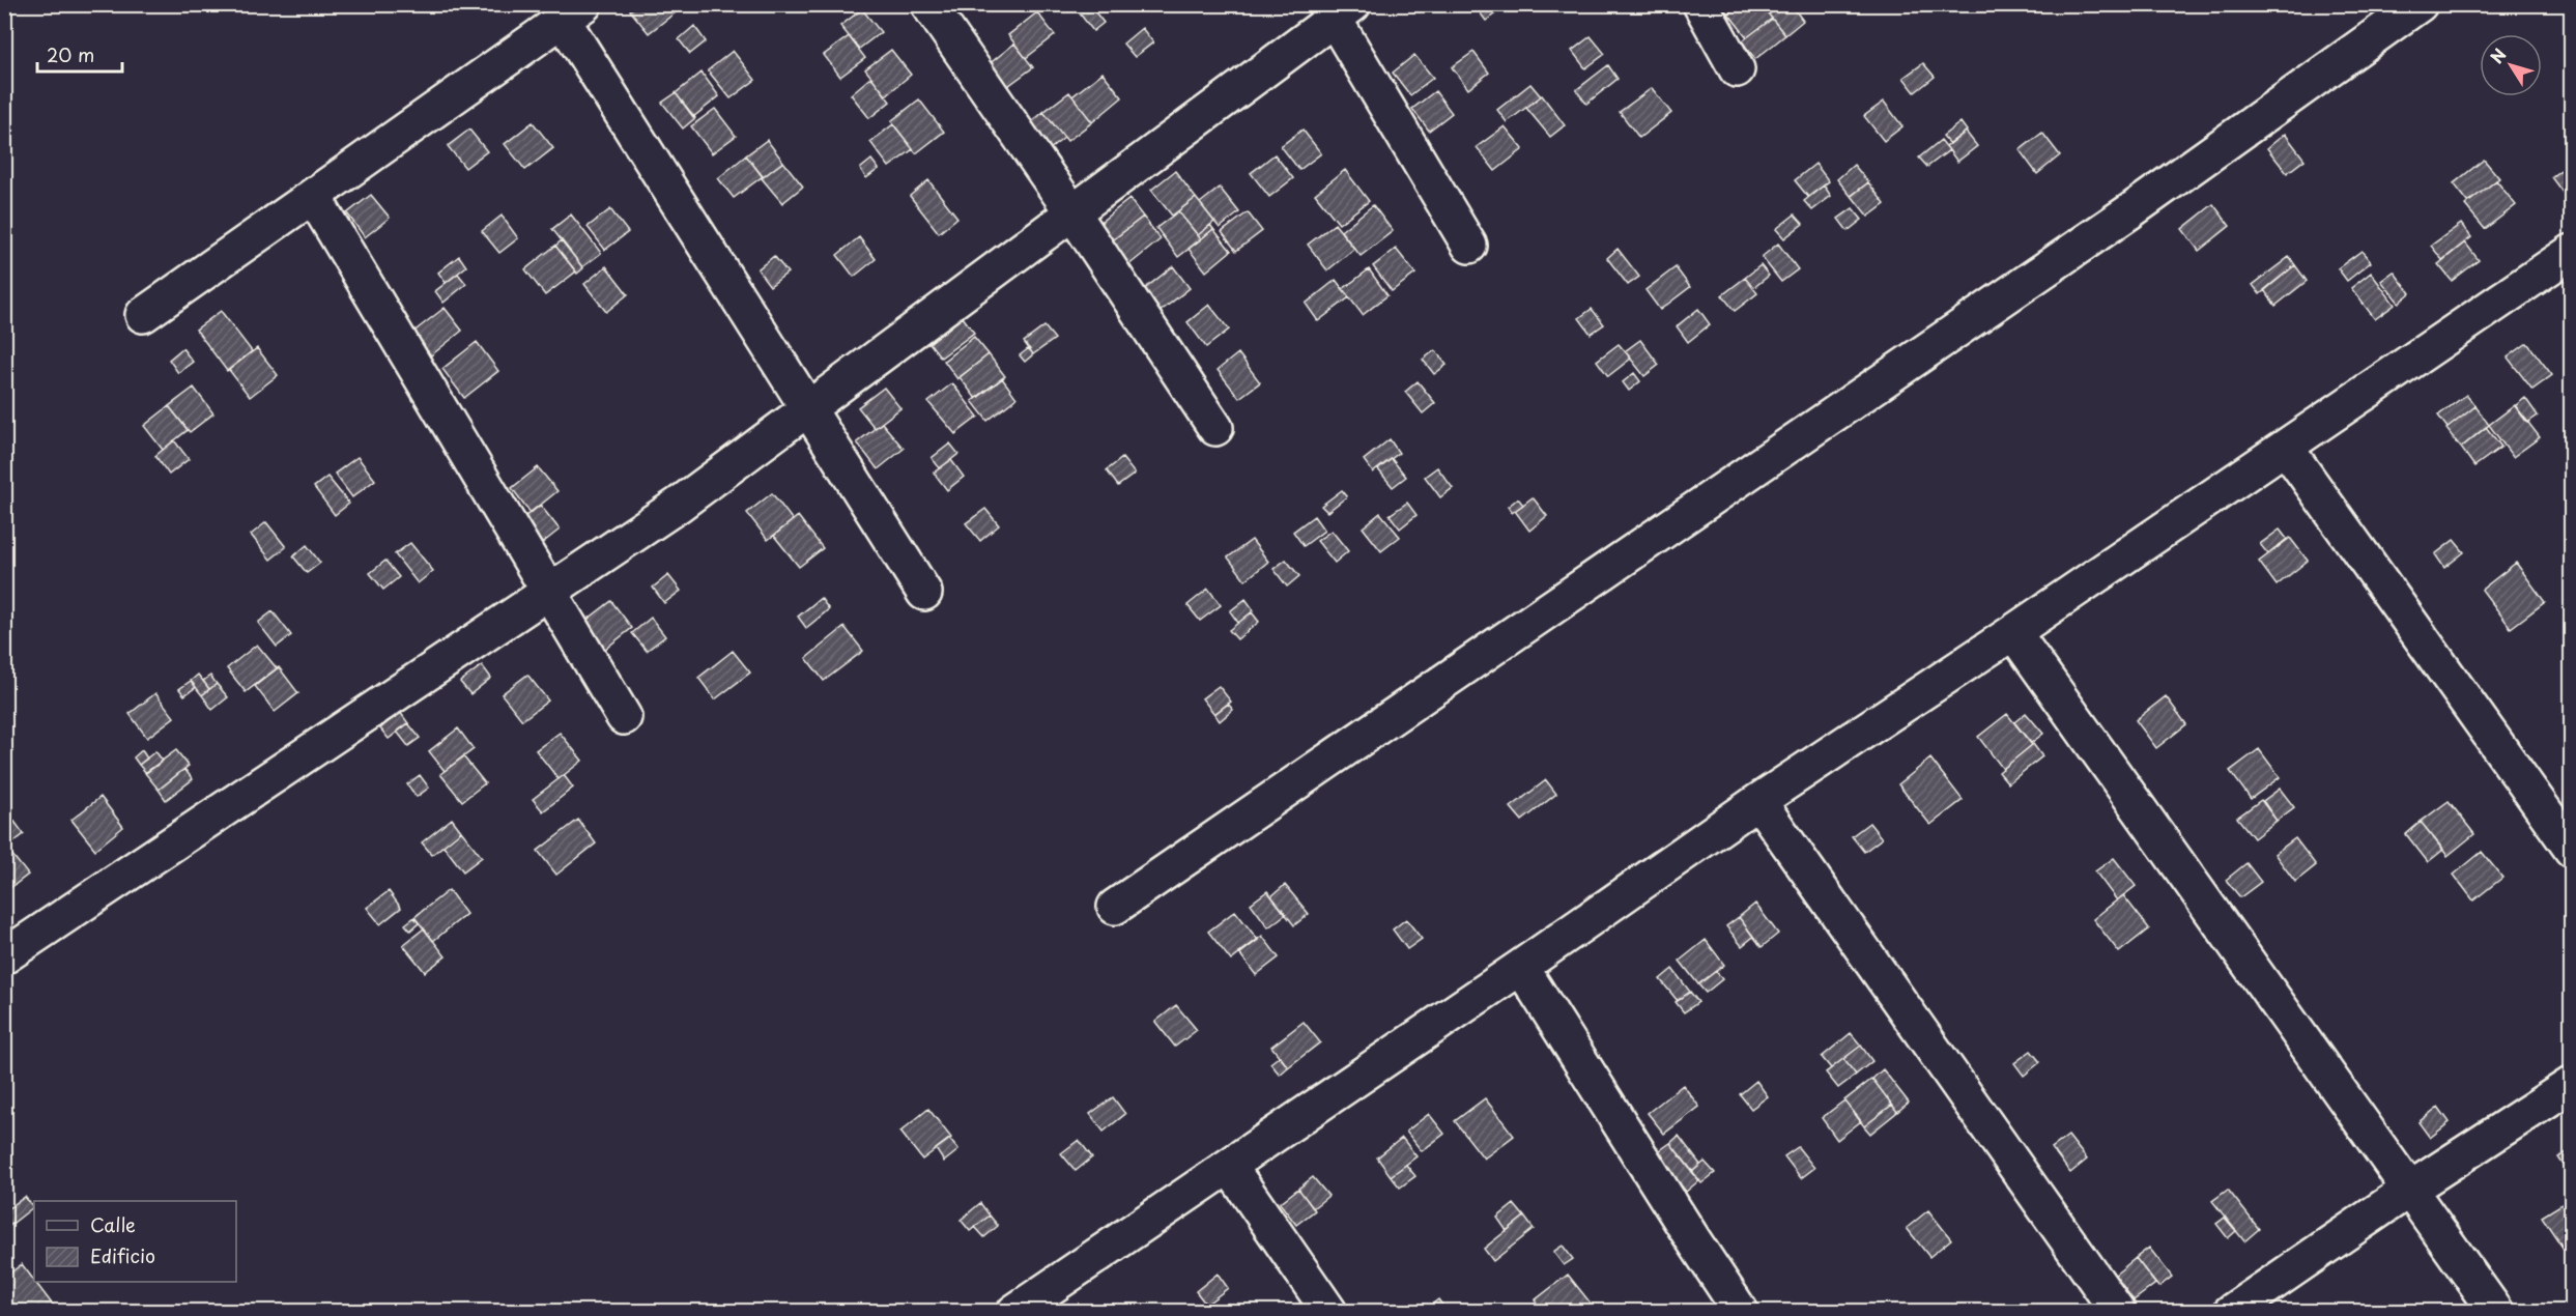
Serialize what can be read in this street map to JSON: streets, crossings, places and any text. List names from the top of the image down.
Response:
{
  "legend": ["Calle", "Edificio"],
  "scale_bar": "20 m",
  "north": "top left"
}
